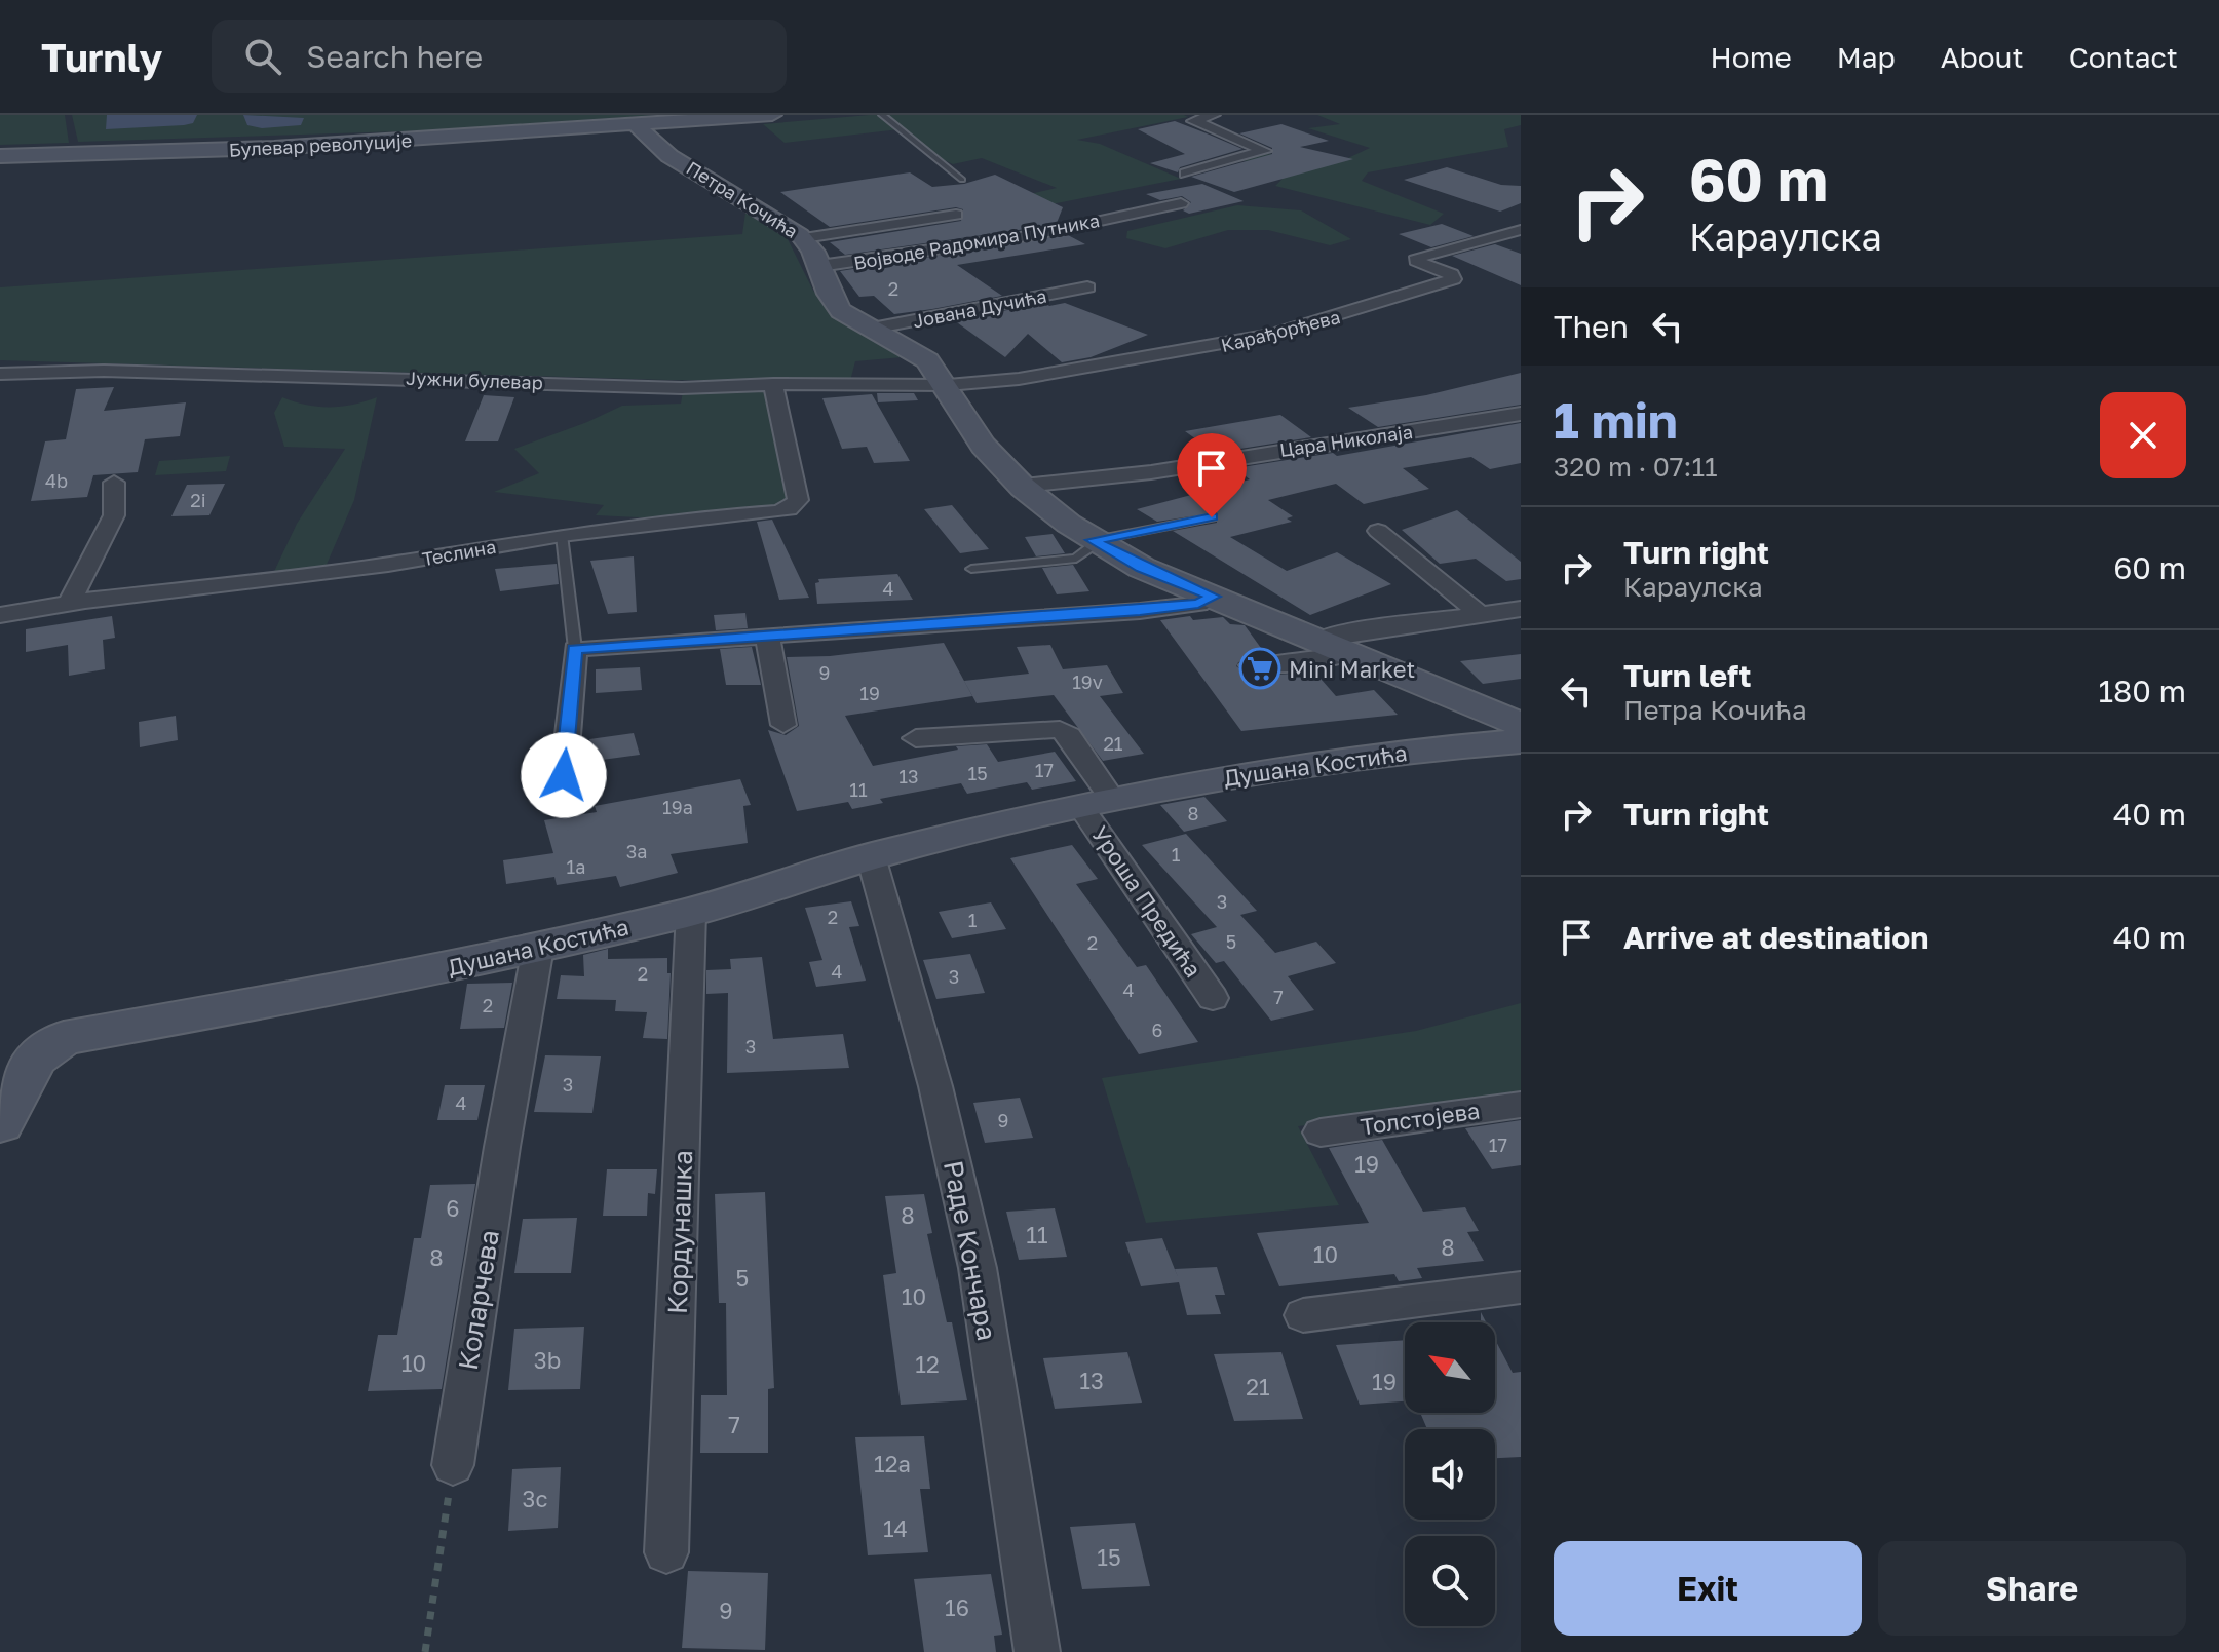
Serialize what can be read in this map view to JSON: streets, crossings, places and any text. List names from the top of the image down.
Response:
{
  "streets": {
    "street": [
      "Булевар револуције",
      "Петра Кочића",
      "Војводе Радомира Путника",
      "Јована Дучића",
      "Карађорђева",
      "Јужни булевар",
      "Цара Николаја",
      "Теслина",
      "Душана Костића",
      "Уроша Предића",
      "Толстојева",
      "Кордунашка",
      "Раде Кончара",
      "Коларчева"
    ]
  },
  "crossings": [
    ["Булевар револуције", "Петра Кочића"],
    ["Петра Кочића", "Војводе Радомира Путника"],
    ["Петра Кочића", "Јована Дучића"],
    ["Петра Кочића", "Карађорђева"],
    ["Петра Кочића", "Јужни булевар"],
    ["Петра Кочића", "Цара Николаја"],
    ["Карађорђева", "Јужни булевар"],
    ["Јужни булевар", "Теслина"],
    ["Душана Костића", "Уроша Предића"],
    ["Душана Костића", "Кордунашка"],
    ["Душана Костића", "Раде Кончара"],
    ["Душана Костића", "Коларчева"]
  ],
  "places": {
    "supermarket": ["Mini Market"]
  },
  "house_numbers": [
    "2",
    "4b",
    "2i",
    "4",
    "9",
    "19v",
    "19",
    "21",
    "17",
    "15",
    "13",
    "11",
    "19a",
    "8",
    "3a",
    "1",
    "1a",
    "3",
    "2",
    "1",
    "5",
    "2",
    "4",
    "2",
    "3",
    "4",
    "7",
    "2",
    "6",
    "3",
    "3",
    "4",
    "9",
    "17",
    "19",
    "6",
    "8",
    "11",
    "8",
    "10",
    "8",
    "5",
    "10",
    "3b",
    "10",
    "12",
    "13",
    "19",
    "21",
    "7",
    "12a",
    "3c",
    "14",
    "15",
    "16",
    "9"
  ],
  "north": "top left",
  "page": {
    "header": "Turnly",
    "search": "Search here",
    "nav": [
      "Home",
      "Map",
      "About",
      "Contact"
    ],
    "turn": ["60 m", "Караулска"],
    "then": "Then",
    "heading": ["1 min", "320 m · 07:11"],
    "list": [
      {
        "name": "Turn right",
        "note": "Караулска",
        "value": "60 m"
      },
      {
        "name": "Turn left",
        "note": "Петра Кочића",
        "value": "180 m"
      },
      {
        "name": "Turn right",
        "value": "40 m"
      },
      {
        "name": "Arrive at destination",
        "value": "40 m"
      }
    ],
    "buttons": ["Exit", "Share"]
  }
}
